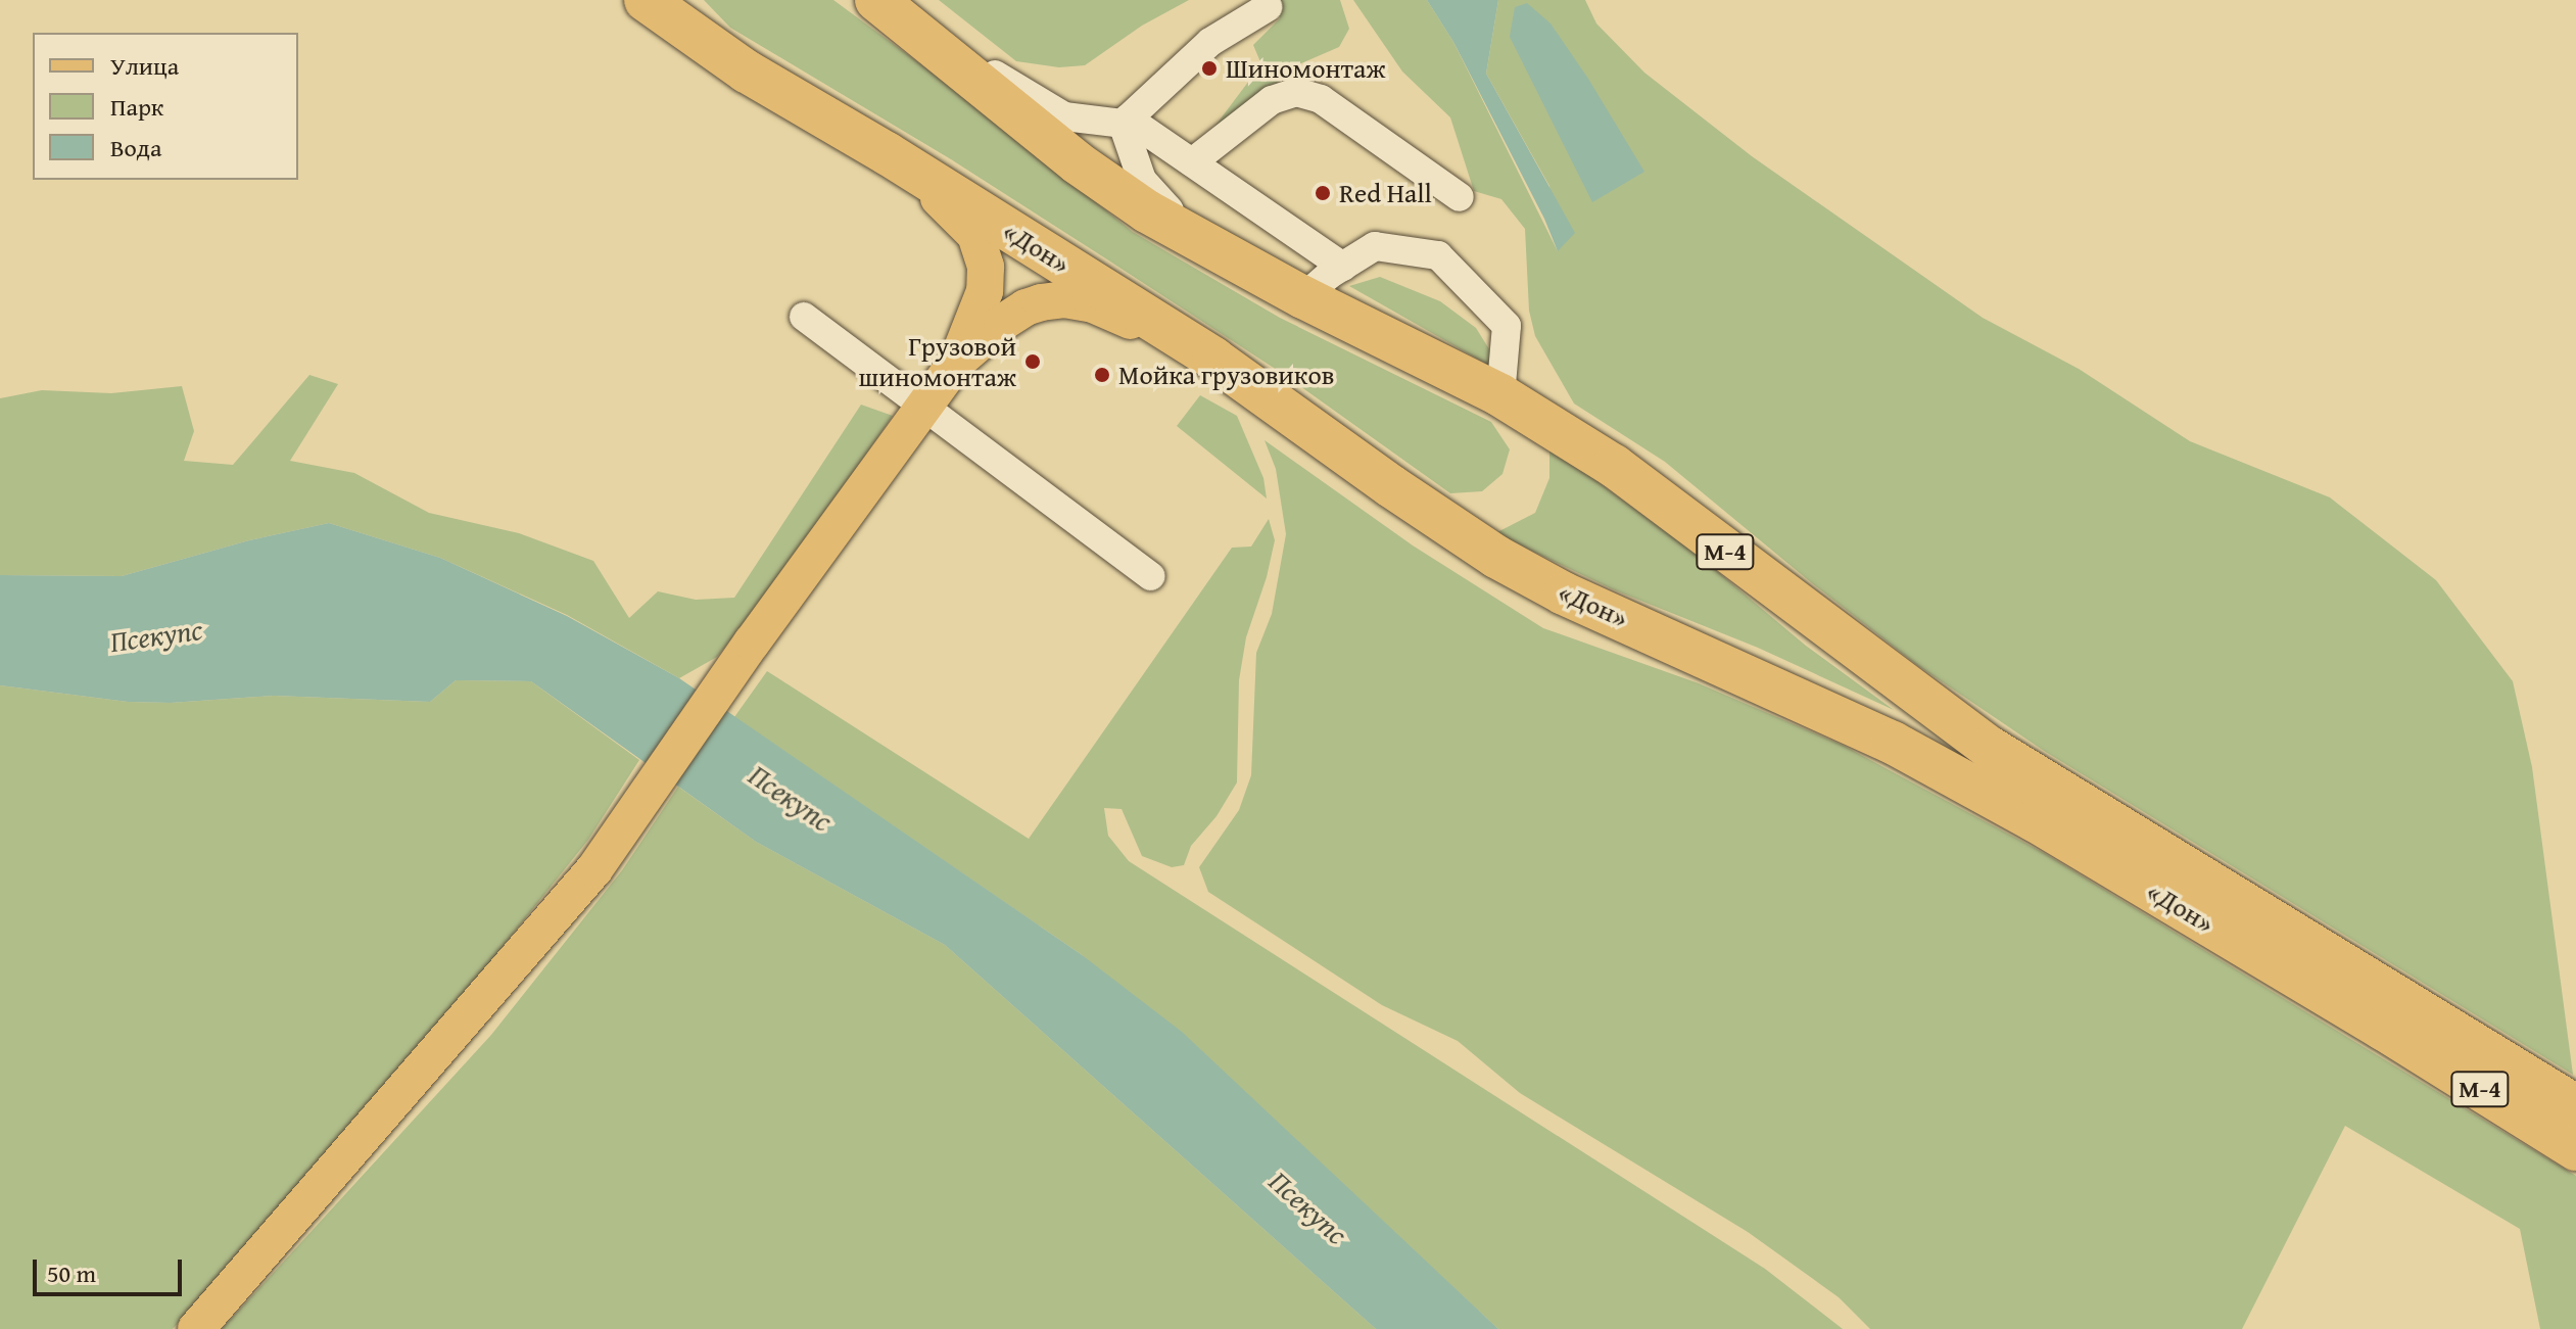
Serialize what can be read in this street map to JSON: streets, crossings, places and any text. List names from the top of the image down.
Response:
{
  "streets": {
    "highway": ["«Дон»", "М-4"]
  },
  "crossings": [
    ["«Дон»", "М-4"]
  ],
  "water": ["Псекупс"],
  "places": [
    "Шиномонтаж",
    "Red Hall",
    "Грузовой шиномонтаж",
    "Мойка грузовиков"
  ],
  "legend": ["Улица", "Парк", "Вода"],
  "scale_bar": "50 m"
}
